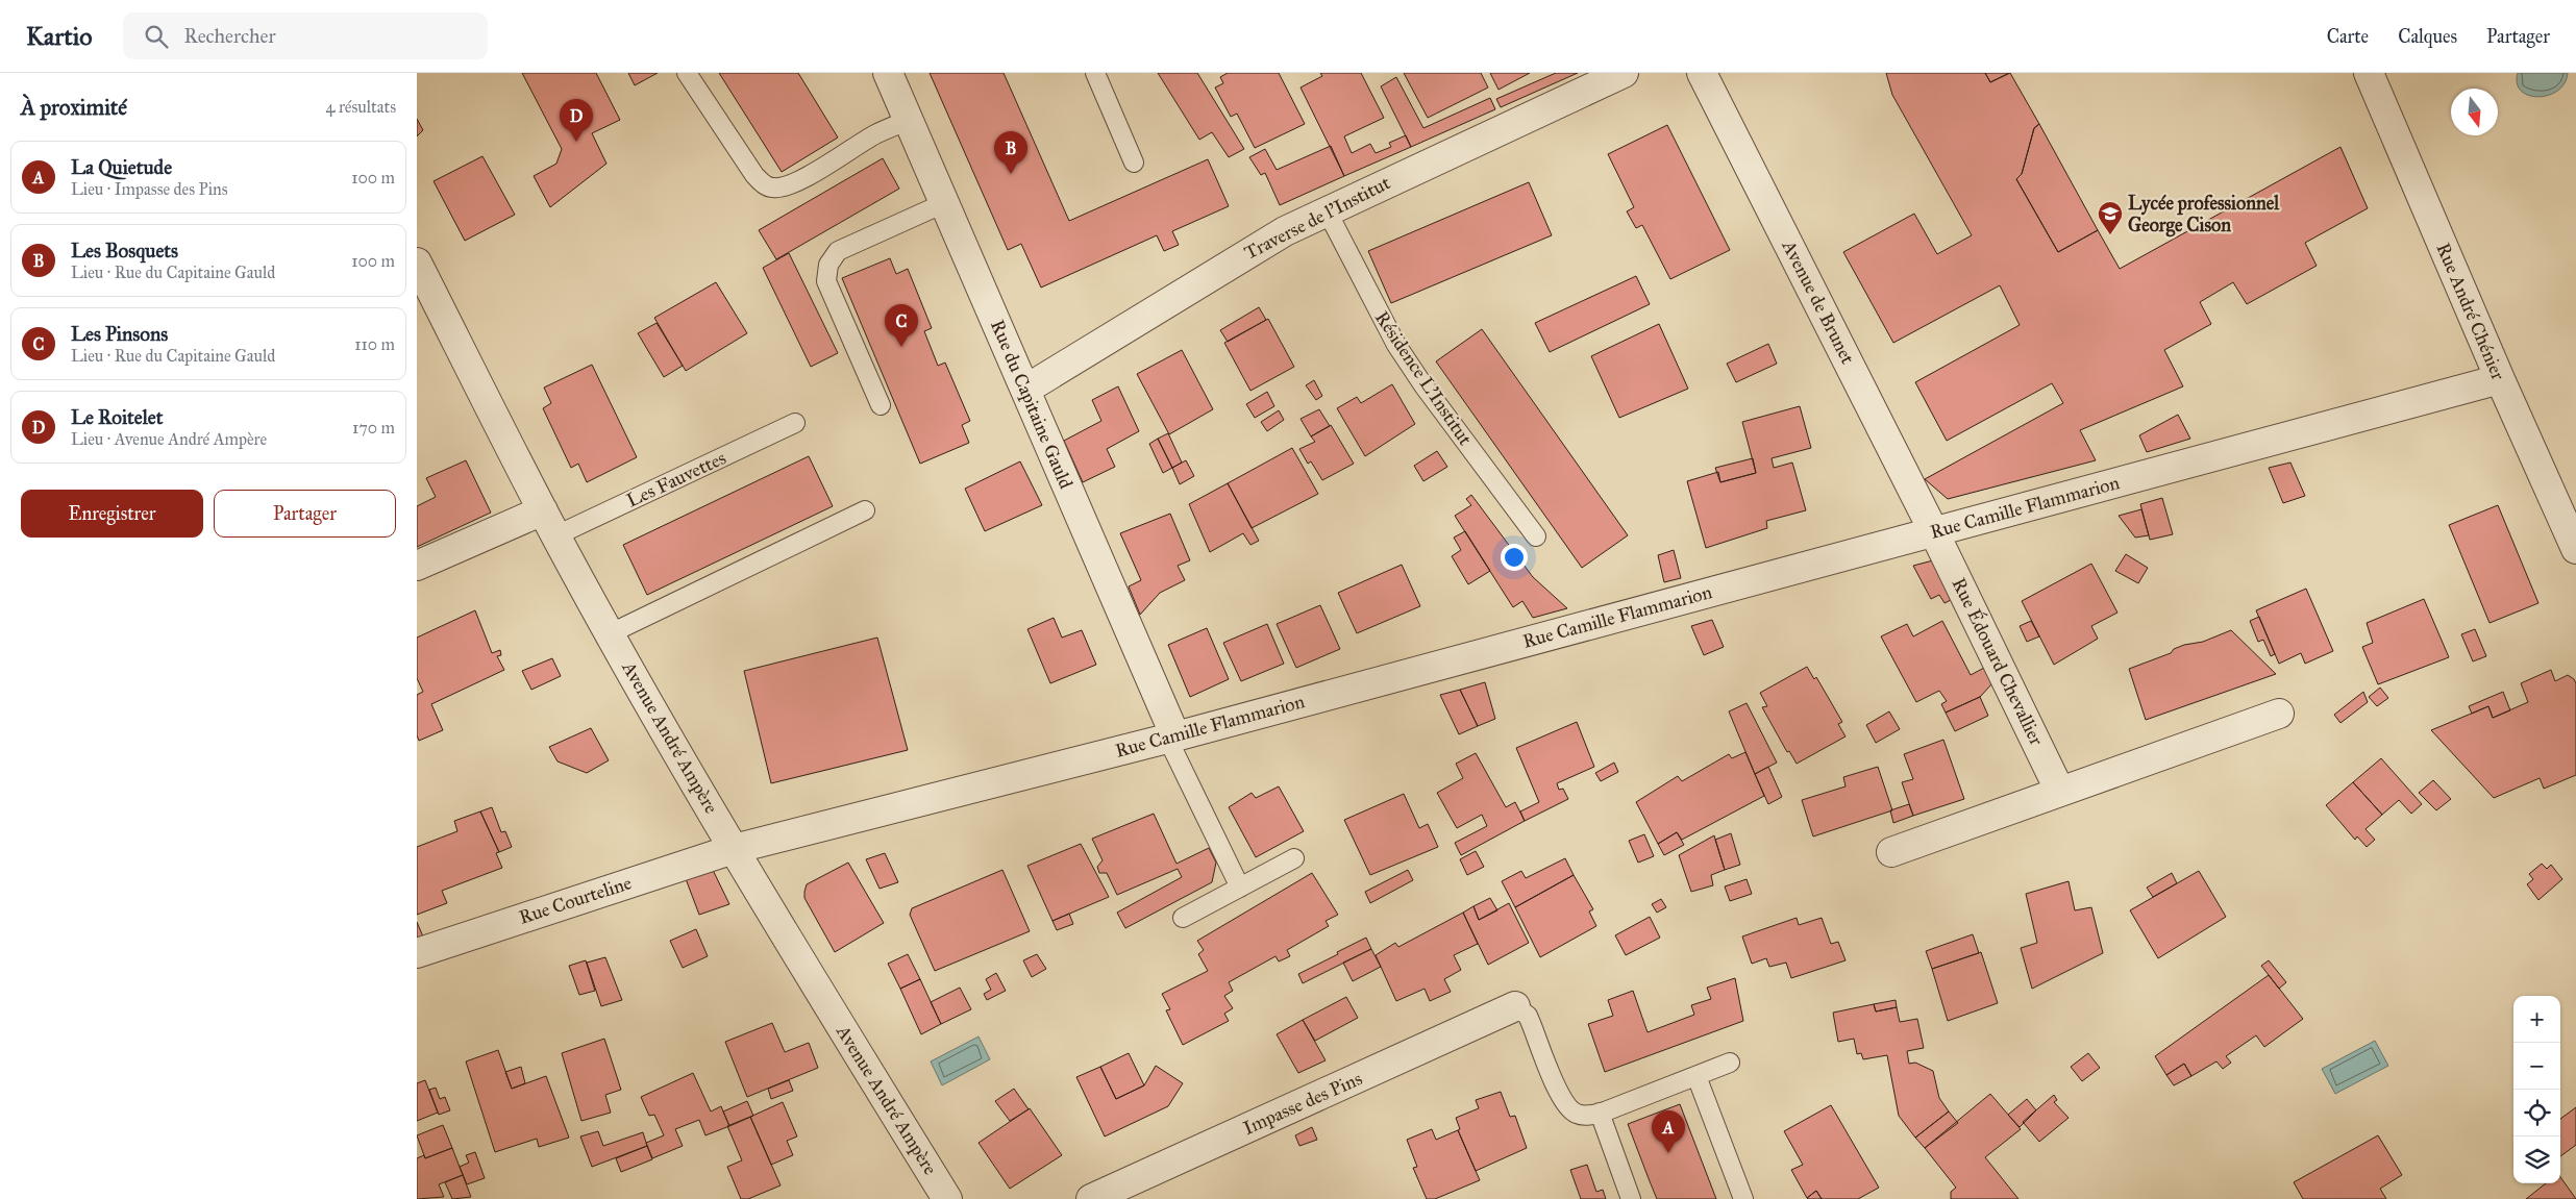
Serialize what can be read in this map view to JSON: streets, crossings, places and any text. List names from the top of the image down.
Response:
{
  "streets": {
    "street": [
      "Traverse de l'Institut",
      "Avenue de Brunet",
      "Rue André Chénier",
      "Rue du Capitaine Gauld",
      "Rue Camille Flammarion",
      "Rue Édouard Chevallier",
      "Avenue André Ampère",
      "Rue Courteline",
      "Impasse des Pins"
    ],
    "lane": ["Résidence L'Institut", "Les Fauvettes"]
  },
  "crossings": [
    ["Traverse de l'Institut", "Résidence L'Institut"],
    ["Traverse de l'Institut", "Rue du Capitaine Gauld"],
    ["Avenue de Brunet", "Rue Camille Flammarion"],
    ["Avenue de Brunet", "Rue Édouard Chevallier"],
    ["Rue André Chénier", "Rue Camille Flammarion"],
    ["Rue du Capitaine Gauld", "Rue Camille Flammarion"],
    ["Les Fauvettes", "Avenue André Ampère"],
    ["Rue Camille Flammarion", "Rue Édouard Chevallier"],
    ["Rue Camille Flammarion", "Avenue André Ampère"],
    ["Rue Camille Flammarion", "Rue Courteline"],
    ["Avenue André Ampère", "Rue Courteline"]
  ],
  "places": {
    "school or university": ["Lycée professionnel George Cison"]
  },
  "north": "bottom",
  "page": {
    "header": "Kartio",
    "search": "Rechercher",
    "nav": ["Carte", "Calques", "Partager"],
    "heading": ["À proximité", "4 résultats"],
    "pins": [
      "D",
      "B",
      "C",
      "A"
    ],
    "list": [
      {
        "mark": "A",
        "name": "La Quietude",
        "note": "Lieu · Impasse des Pins",
        "value": "100 m"
      },
      {
        "mark": "B",
        "name": "Les Bosquets",
        "note": "Lieu · Rue du Capitaine Gauld",
        "value": "100 m"
      },
      {
        "mark": "C",
        "name": "Les Pinsons",
        "note": "Lieu · Rue du Capitaine Gauld",
        "value": "110 m"
      },
      {
        "mark": "D",
        "name": "Le Roitelet",
        "note": "Lieu · Avenue André Ampère",
        "value": "170 m"
      }
    ],
    "buttons": ["Enregistrer", "Partager"],
    "map_buttons": ["+", "−"]
  }
}
